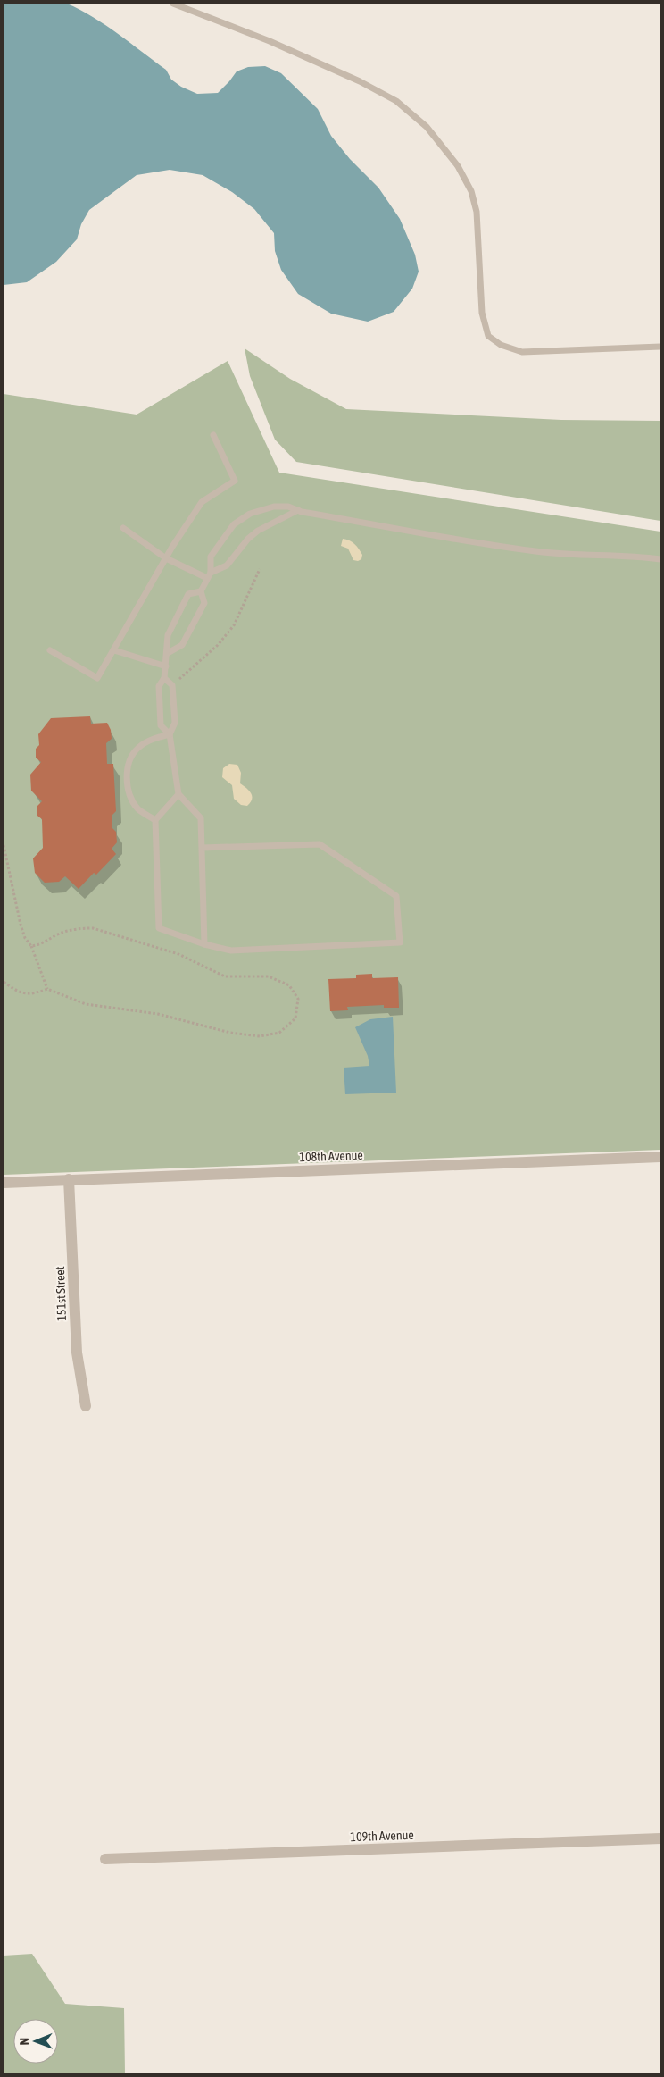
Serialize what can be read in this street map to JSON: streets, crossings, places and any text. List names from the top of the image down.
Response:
{
  "streets": {
    "street": ["108th Avenue", "151st Street", "109th Avenue"]
  },
  "crossings": [
    ["108th Avenue", "151st Street"]
  ],
  "north": "left"
}
